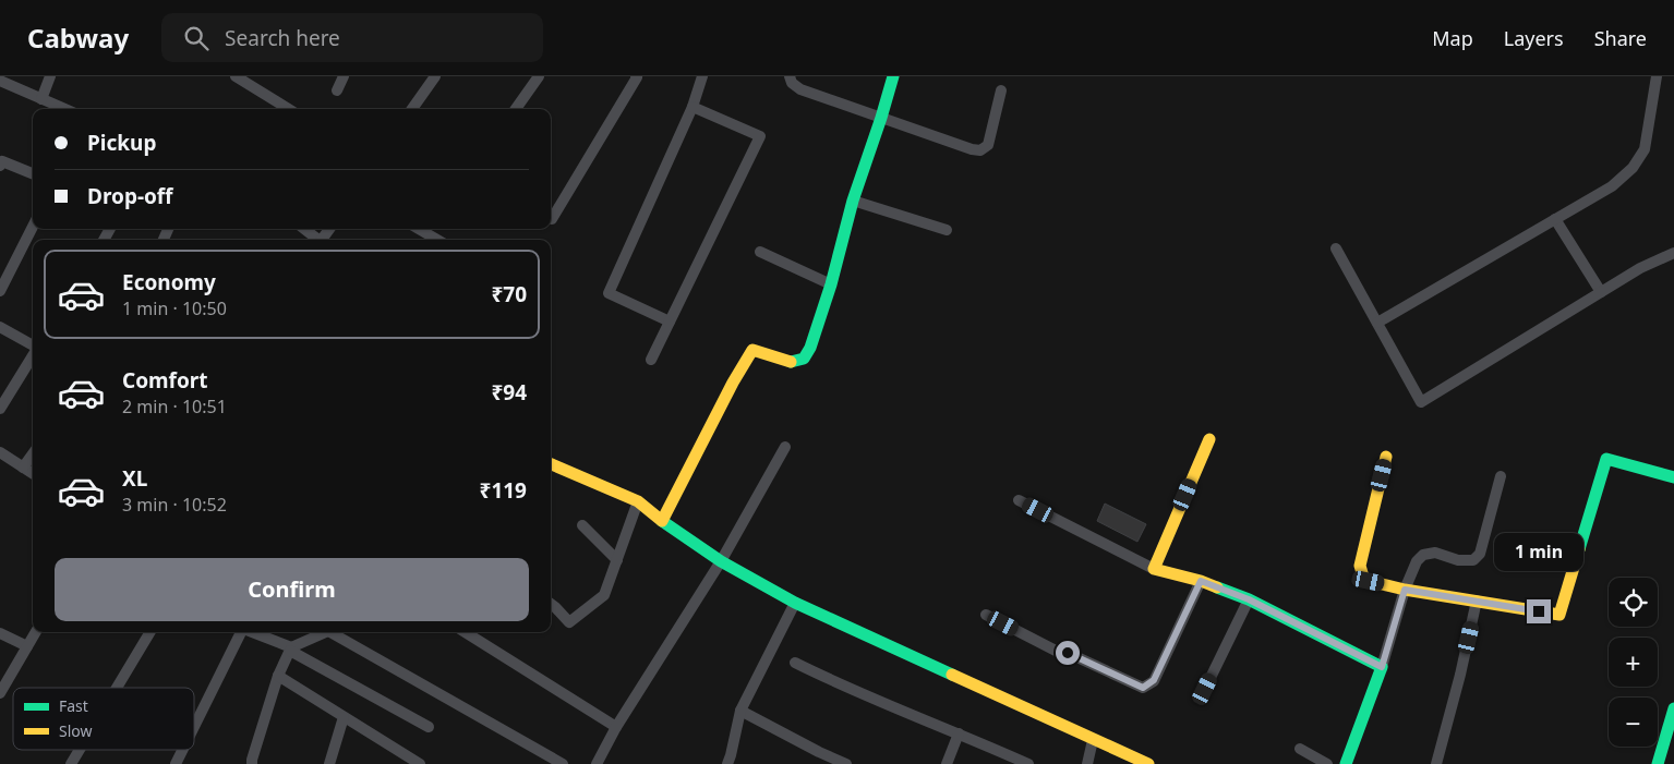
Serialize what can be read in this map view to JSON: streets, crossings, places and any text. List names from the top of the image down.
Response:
{
  "legend": ["Fast", "Slow"],
  "page": {
    "header": "Cabway",
    "search": "Search here",
    "nav": ["Map", "Layers", "Share"],
    "banner": ["Pickup", "Drop-off"],
    "list": [
      {
        "name": "Economy",
        "note": "1 min · 10:50",
        "value": "₹70"
      },
      {
        "name": "Comfort",
        "note": "2 min · 10:51",
        "value": "₹94"
      },
      {
        "name": "XL",
        "note": "3 min · 10:52",
        "value": "₹119"
      }
    ],
    "bubble": "1 min",
    "buttons": "Confirm",
    "map_buttons": ["+", "−"]
  }
}
